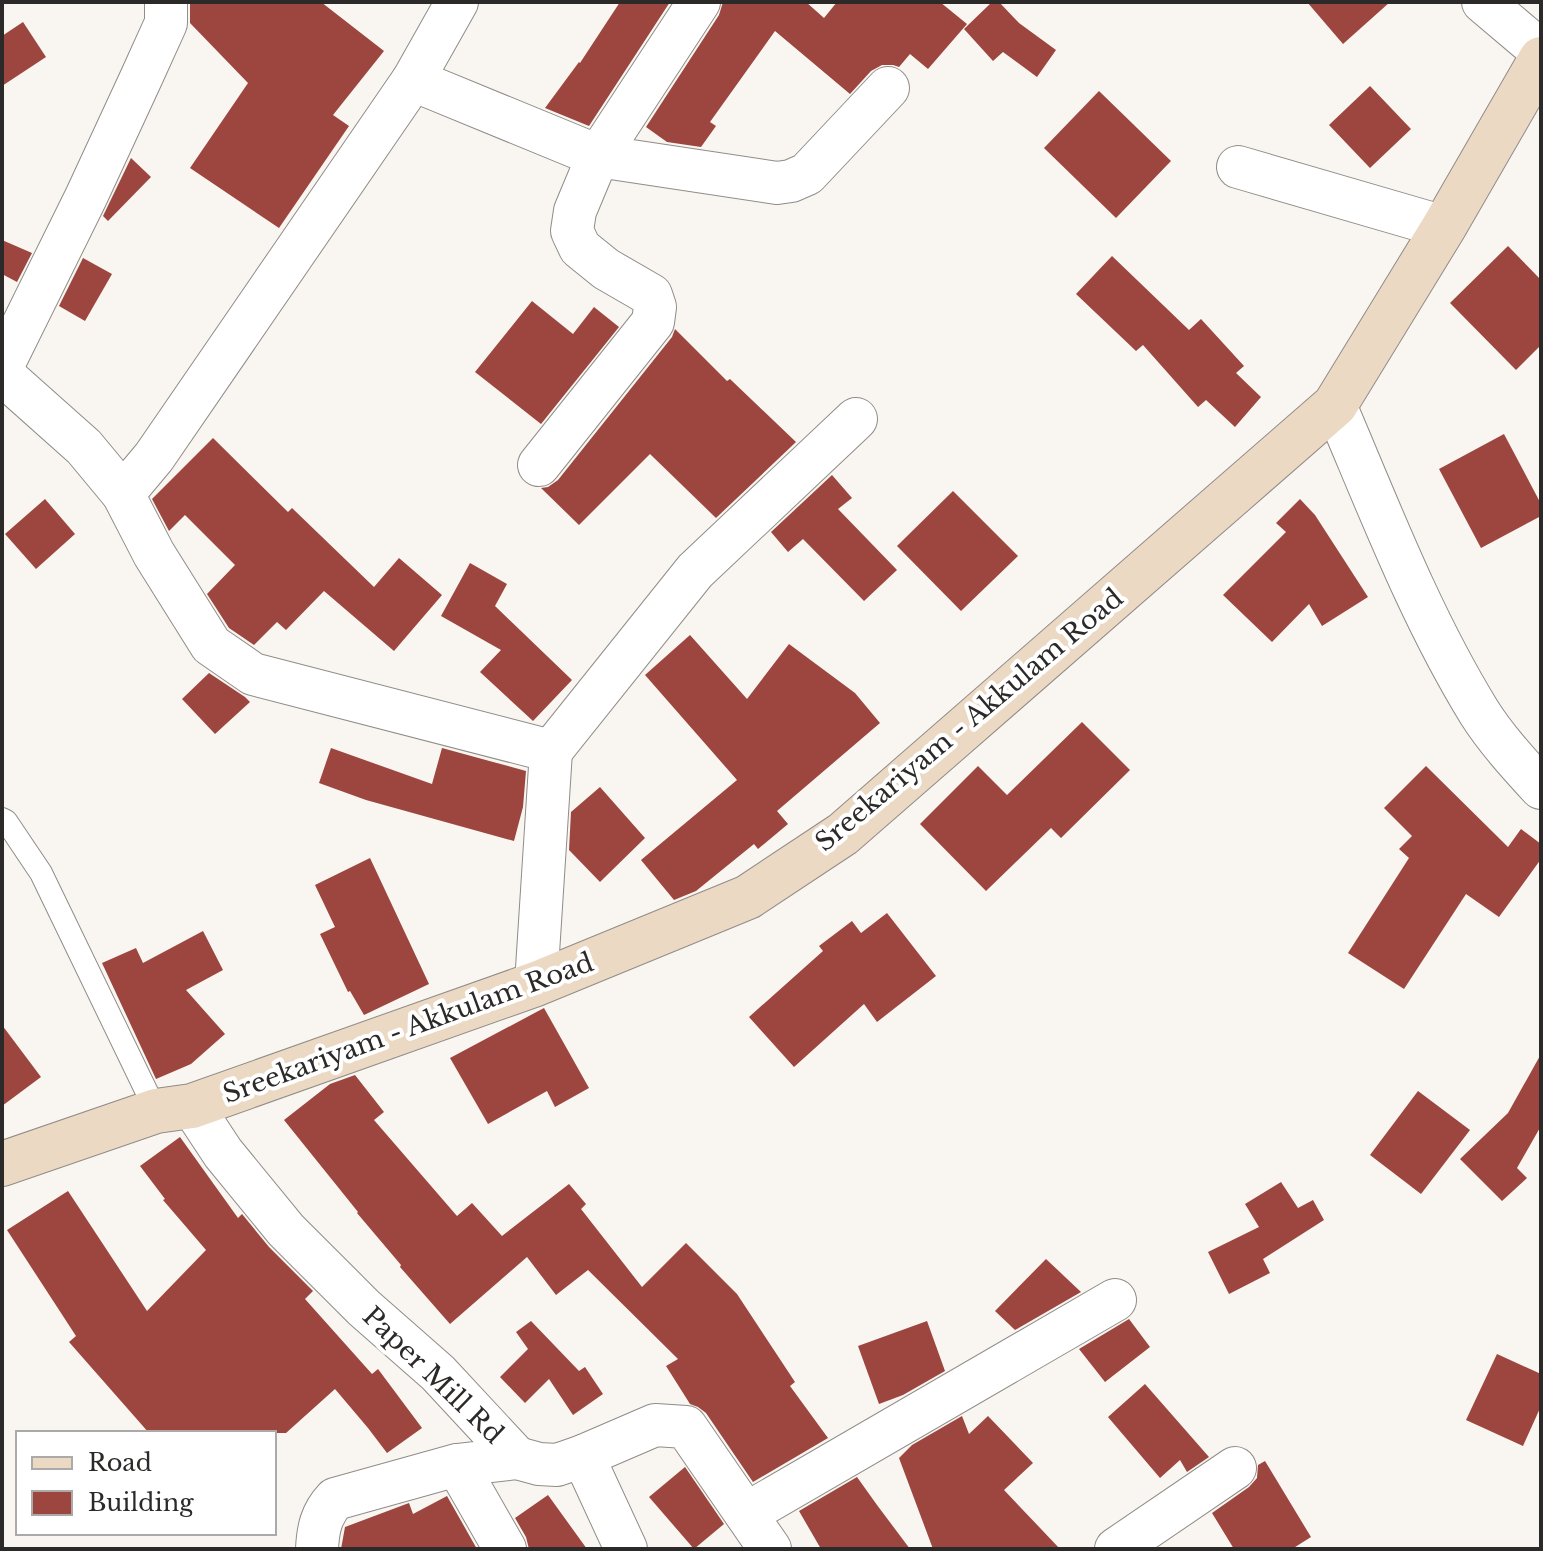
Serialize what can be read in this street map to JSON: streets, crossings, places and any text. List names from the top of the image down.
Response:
{
  "streets": {
    "main road": ["Sreekariyam - Akkulam Road"],
    "street": ["Paper Mill Rd"]
  },
  "crossings": [
    ["Sreekariyam - Akkulam Road", "Paper Mill Rd"]
  ],
  "legend": ["Road", "Building"]
}
